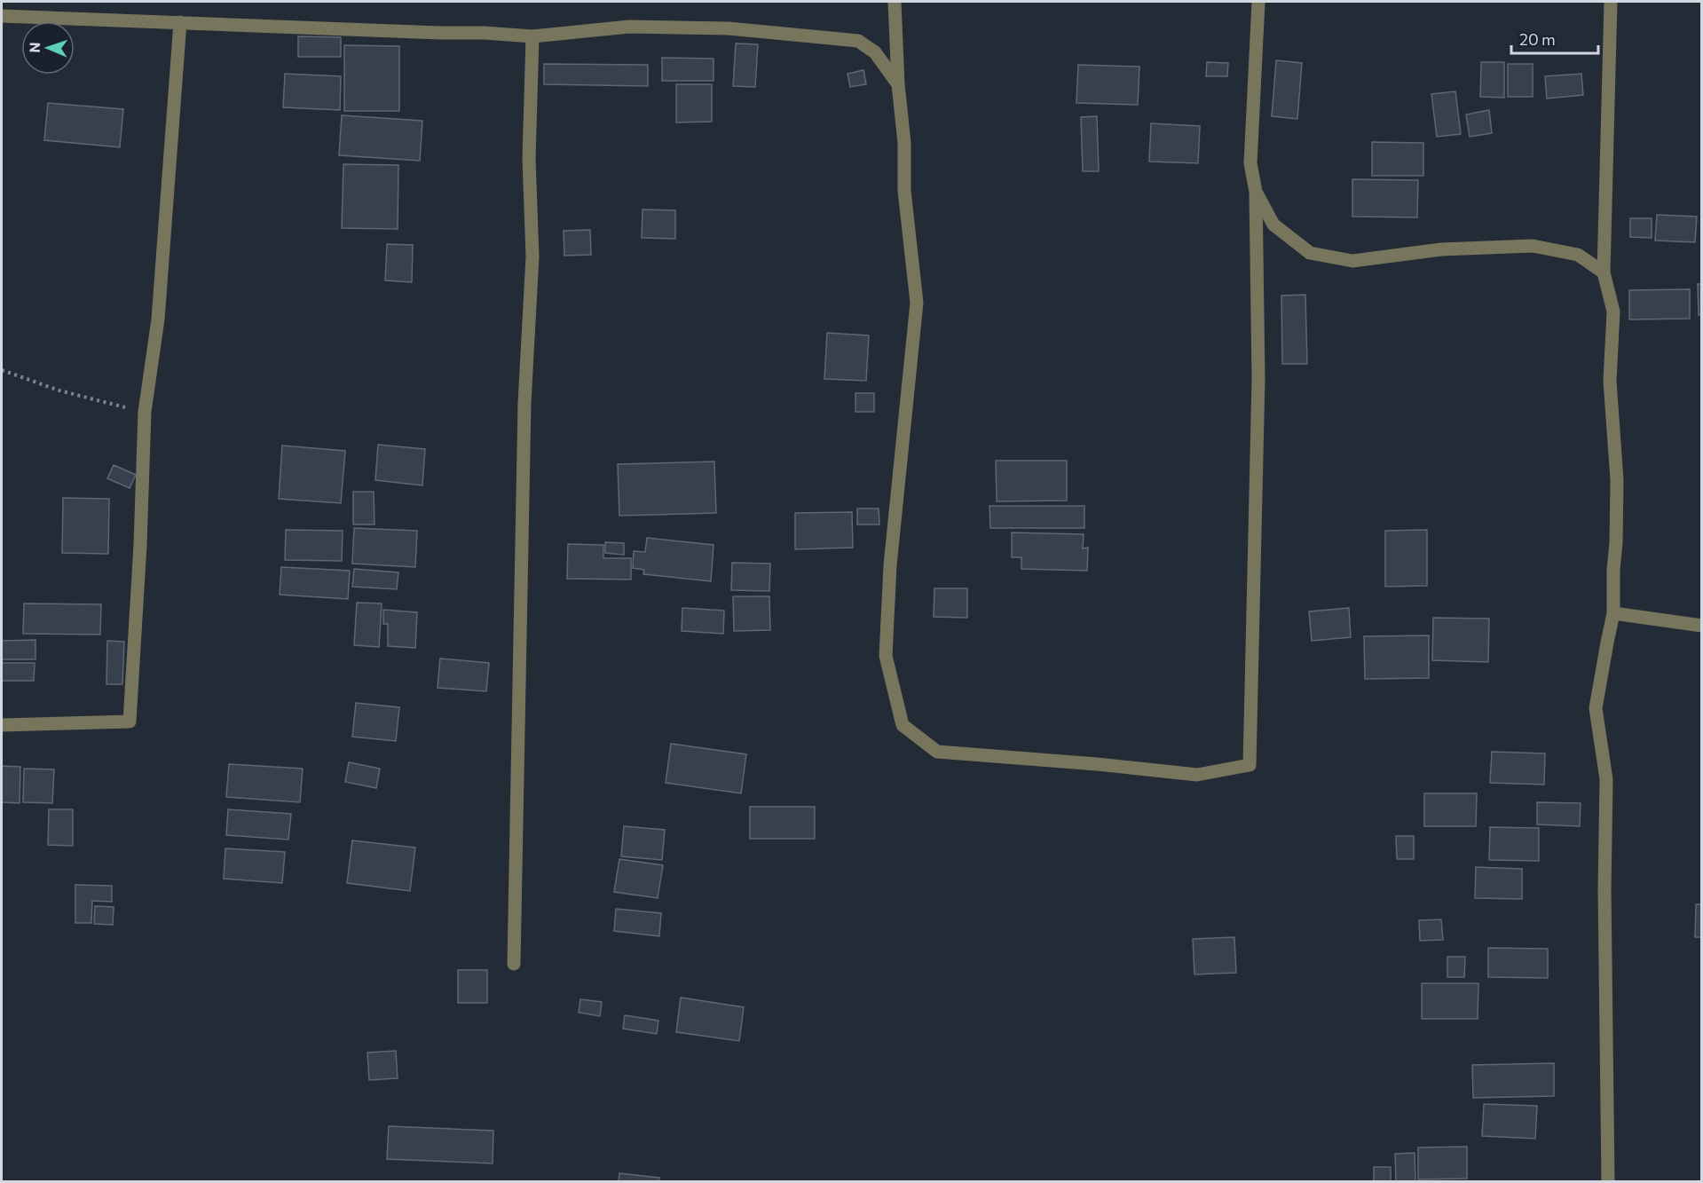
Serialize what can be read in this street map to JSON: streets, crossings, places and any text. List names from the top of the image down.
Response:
{
  "scale_bar": "20 m",
  "north": "left"
}
